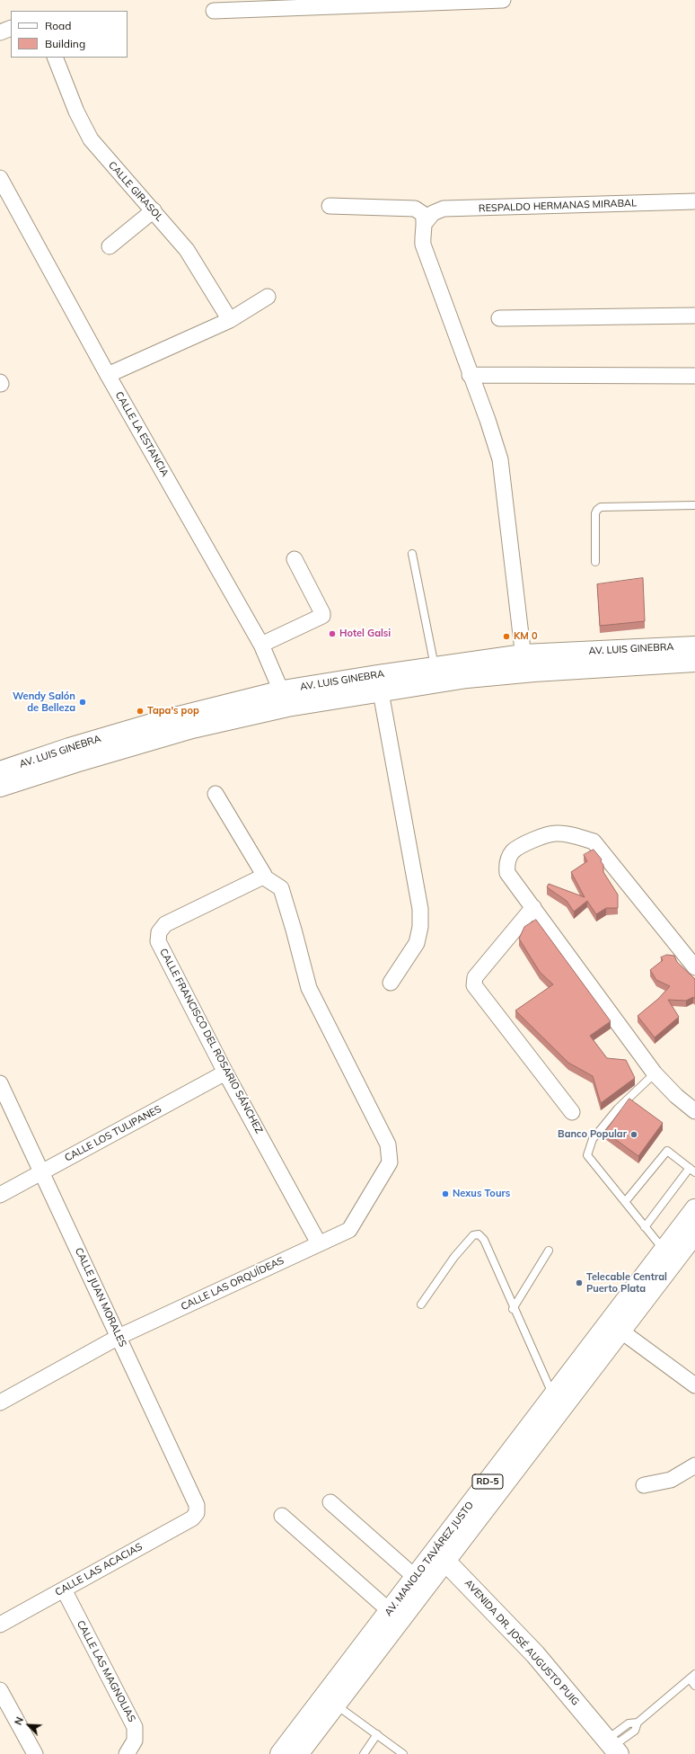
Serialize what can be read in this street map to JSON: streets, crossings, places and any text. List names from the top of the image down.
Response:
{
  "streets": {
    "street": [
      "CALLE GIRASOL",
      "RESPALDO HERMANAS MIRABAL",
      "CALLE LA ESTANCIA",
      "AV. LUIS GINEBRA",
      "CALLE FRANCISCO DEL ROSARIO SÁNCHEZ",
      "CALLE LOS TULIPANES",
      "CALLE LAS ORQUÍDEAS",
      "CALLE JUAN MORALES",
      "RD-5",
      "AV. MANOLO TAVÁREZ JUSTO",
      "CALLE LAS ACACIAS",
      "AVENIDA DR. JOSÉ AUGUSTO PUIG",
      "CALLE LAS MAGNOLIAS"
    ]
  },
  "crossings": [
    ["CALLE LA ESTANCIA", "AV. LUIS GINEBRA"],
    ["CALLE FRANCISCO DEL ROSARIO SÁNCHEZ", "CALLE LOS TULIPANES"],
    ["CALLE FRANCISCO DEL ROSARIO SÁNCHEZ", "CALLE LAS ORQUÍDEAS"],
    ["CALLE LOS TULIPANES", "CALLE JUAN MORALES"],
    ["CALLE LAS ORQUÍDEAS", "CALLE JUAN MORALES"],
    ["CALLE JUAN MORALES", "CALLE LAS ACACIAS"],
    ["AV. MANOLO TAVÁREZ JUSTO", "AVENIDA DR. JOSÉ AUGUSTO PUIG"],
    ["CALLE LAS ACACIAS", "CALLE LAS MAGNOLIAS"]
  ],
  "places": [
    "Hotel Galsi",
    "KM 0",
    "Wendy Salón de Belleza",
    "Tapa's pop",
    "Banco Popular",
    "Nexus Tours",
    "Telecable Central Puerto Plata"
  ],
  "legend": ["Road", "Building"],
  "north": "top left"
}
